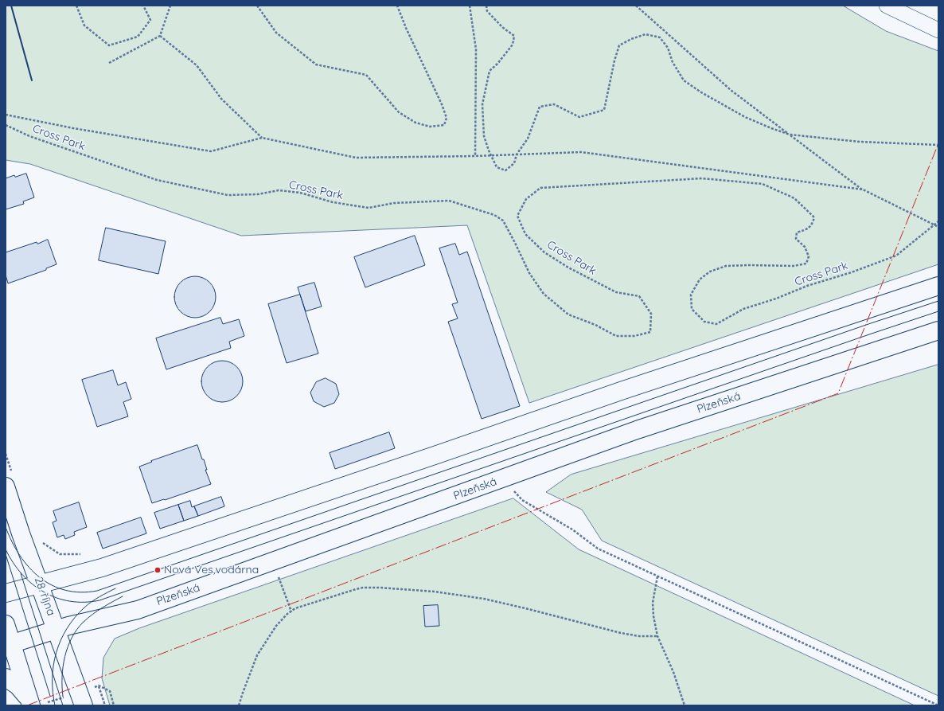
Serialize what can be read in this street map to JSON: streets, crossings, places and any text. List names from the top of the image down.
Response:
{
  "streets": {
    "main road": ["Plzeňská", "28. října"],
    "path": ["Cross Park"]
  },
  "crossings": [
    ["Plzeňská", "28. října"]
  ],
  "places": ["Nová Ves,vodárna"]
}
